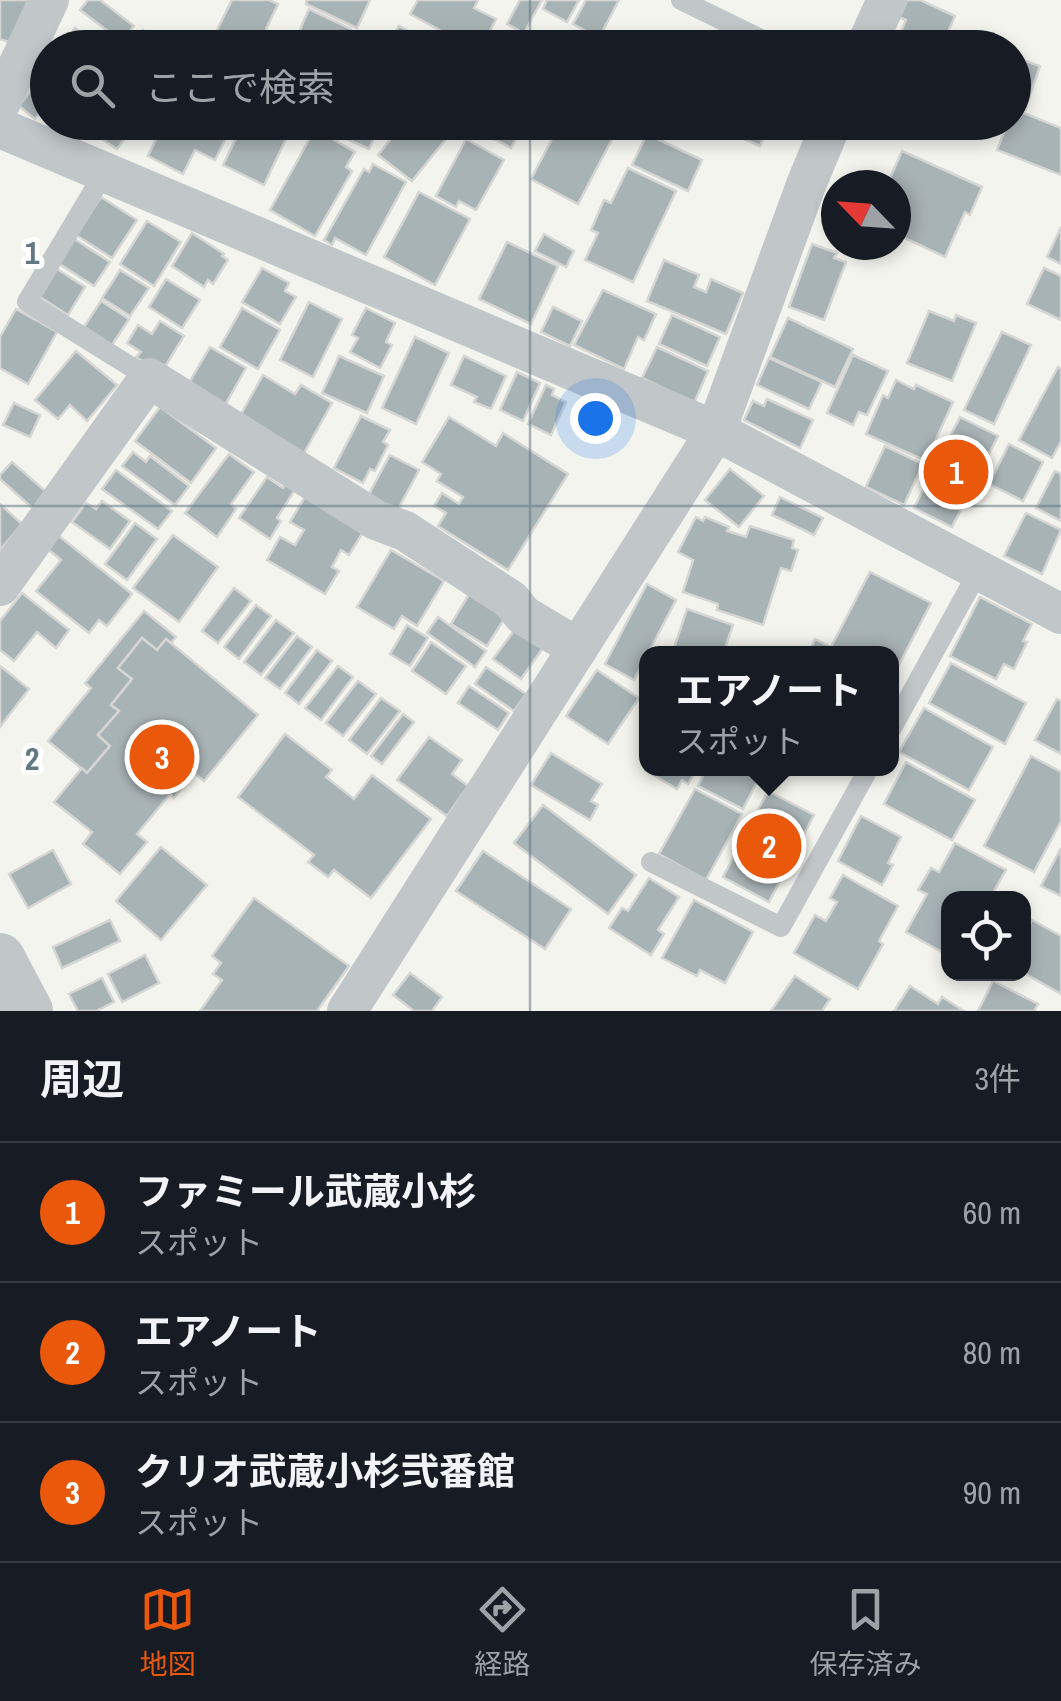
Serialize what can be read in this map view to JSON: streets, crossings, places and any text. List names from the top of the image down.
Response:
{
  "north": "top left",
  "page": {
    "search": "ここで検索",
    "pins": ["1", "3", "2"],
    "popup": ["エアノート", "スポット"],
    "heading": ["周辺", "3件"],
    "list": [
      {
        "mark": "1",
        "name": "ファミール武蔵小杉",
        "note": "スポット",
        "value": "60 m"
      },
      {
        "mark": "2",
        "name": "エアノート",
        "note": "スポット",
        "value": "80 m"
      },
      {
        "mark": "3",
        "name": "クリオ武蔵小杉弐番館",
        "note": "スポット",
        "value": "90 m"
      }
    ],
    "nav": ["地図", "経路", "保存済み"]
  },
  "grid": {
    "rows": ["1", "2"]
  }
}
